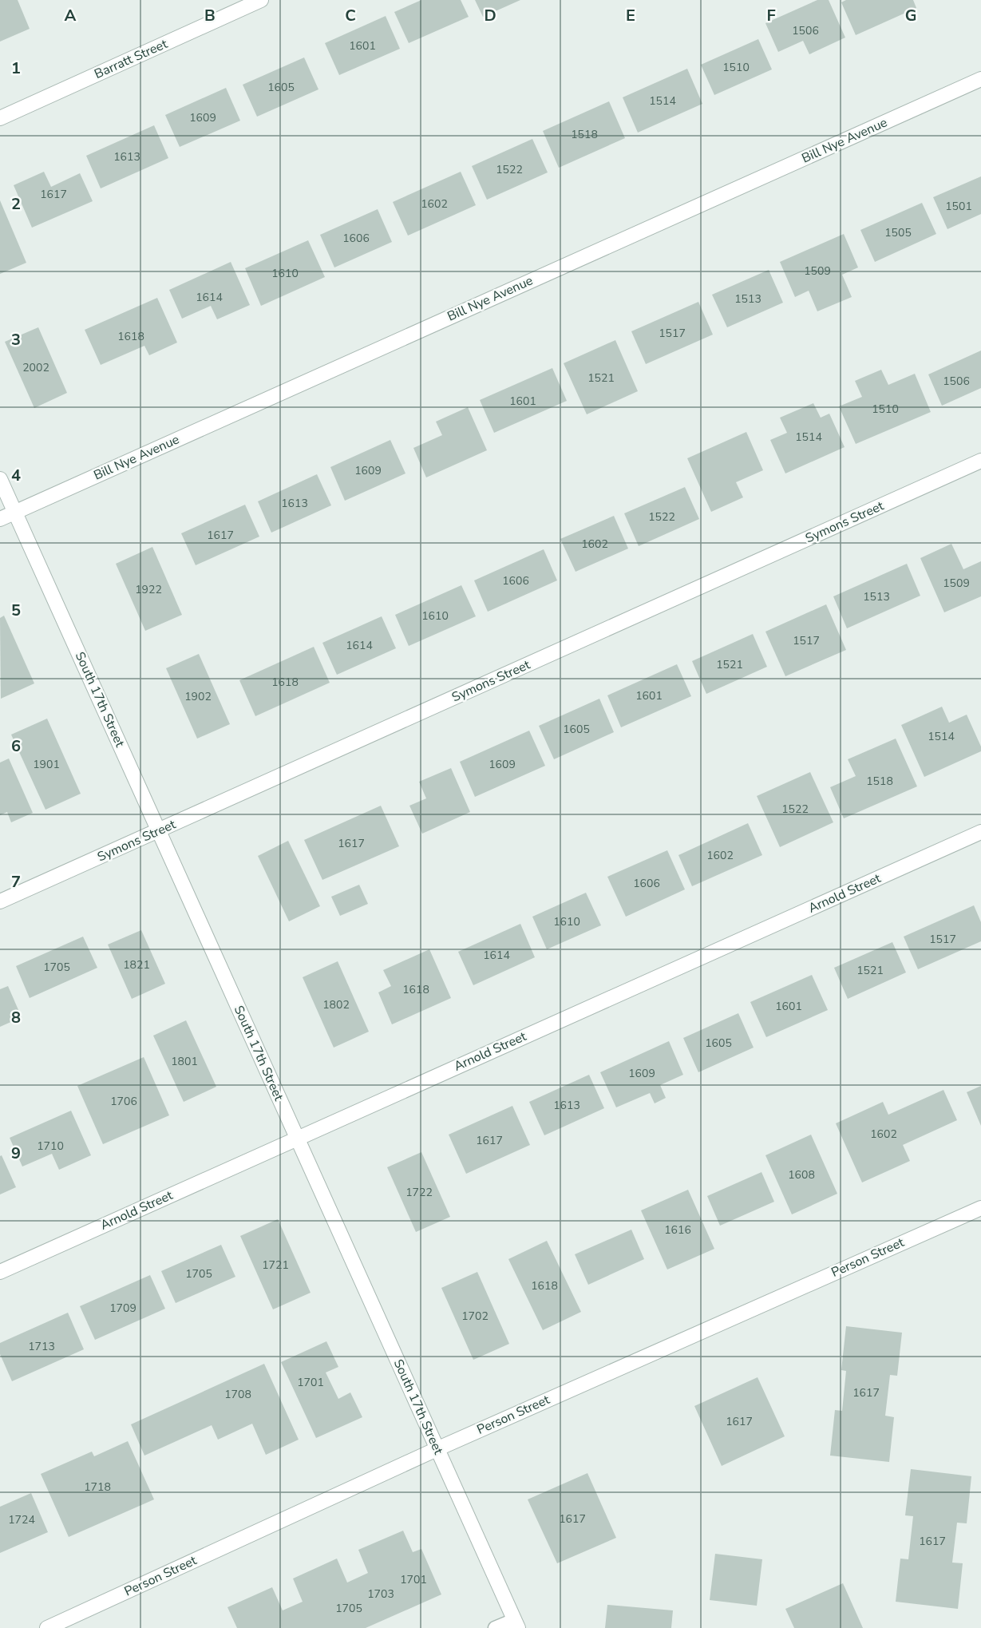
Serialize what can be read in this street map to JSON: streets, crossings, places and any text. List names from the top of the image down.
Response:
{
  "streets": {
    "street": [
      "Barratt Street",
      "Bill Nye Avenue",
      "Symons Street",
      "South 17th Street",
      "Arnold Street",
      "Person Street"
    ]
  },
  "crossings": [
    ["Bill Nye Avenue", "South 17th Street"],
    ["Symons Street", "South 17th Street"],
    ["South 17th Street", "Arnold Street"],
    ["South 17th Street", "Person Street"]
  ],
  "house_numbers": [
    "1506",
    "1601",
    "1510",
    "1605",
    "1514",
    "1609",
    "1518",
    "1613",
    "1522",
    "1617",
    "1602",
    "1501",
    "1505",
    "1606",
    "1509",
    "1610",
    "1614",
    "1513",
    "1517",
    "1618",
    "2002",
    "1521",
    "1506",
    "1601",
    "1510",
    "1514",
    "1609",
    "1613",
    "1522",
    "1617",
    "1602",
    "1606",
    "1509",
    "1922",
    "1513",
    "1610",
    "1517",
    "1614",
    "1521",
    "1618",
    "1601",
    "1902",
    "1605",
    "1514",
    "1901",
    "1609",
    "1518",
    "1522",
    "1617",
    "1602",
    "1606",
    "1610",
    "1517",
    "1614",
    "1821",
    "1705",
    "1521",
    "1618",
    "1802",
    "1601",
    "1605",
    "1801",
    "1609",
    "1706",
    "1613",
    "1602",
    "1617",
    "1710",
    "1608",
    "1722",
    "1616",
    "1721",
    "1705",
    "1618",
    "1709",
    "1702",
    "1713",
    "1701",
    "1617",
    "1708",
    "1617",
    "1718",
    "1617",
    "1724",
    "1617",
    "1701",
    "1703",
    "1705"
  ],
  "grid": {
    "columns": [
      "A",
      "B",
      "C",
      "D",
      "E",
      "F",
      "G"
    ],
    "rows": [
      "1",
      "2",
      "3",
      "4",
      "5",
      "6",
      "7",
      "8",
      "9"
    ]
  }
}
